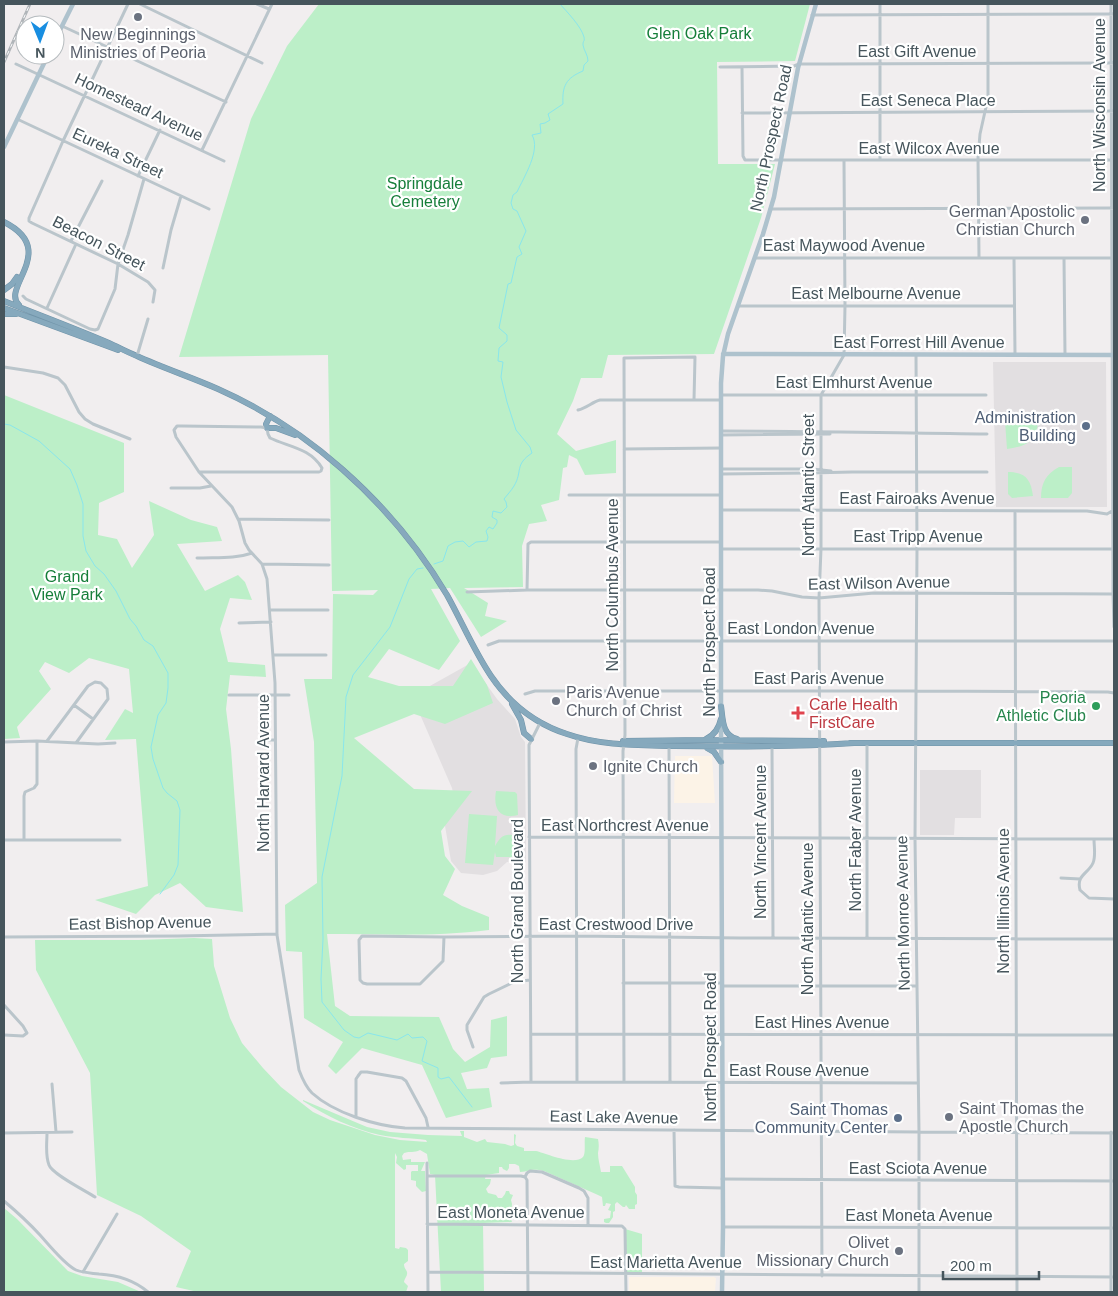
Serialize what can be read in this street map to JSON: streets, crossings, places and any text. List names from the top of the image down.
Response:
{
  "streets": {
    "main road": ["North Prospect Road", "East Forrest Hill Avenue"],
    "street": [
      "East Gift Avenue",
      "East Seneca Place",
      "North Wisconsin Avenue",
      "Homestead Avenue",
      "East Wilcox Avenue",
      "Eureka Street",
      "Beacon Street",
      "East Maywood Avenue",
      "East Melbourne Avenue",
      "East Elmhurst Avenue",
      "North Atlantic Street",
      "East Fairoaks Avenue",
      "East Tripp Avenue",
      "East Wilson Avenue",
      "North Columbus Avenue",
      "East London Avenue",
      "East Paris Avenue",
      "North Harvard Avenue",
      "East Northcrest Avenue",
      "North Faber Avenue",
      "North Vincent Avenue",
      "North Grand Boulevard",
      "North Illinois Avenue",
      "North Monroe Avenue",
      "North Atlantic Avenue",
      "East Bishop Avenue",
      "East Crestwood Drive",
      "East Hines Avenue",
      "East Rouse Avenue",
      "East Lake Avenue",
      "East Sciota Avenue",
      "East Moneta Avenue",
      "East Marietta Avenue"
    ]
  },
  "crossings": [
    ["East Gift Avenue", "North Wisconsin Avenue"],
    ["East Gift Avenue", "North Prospect Road"],
    ["East Seneca Place", "North Wisconsin Avenue"],
    ["East Seneca Place", "North Prospect Road"],
    ["East Seneca Place", "East Wilcox Avenue"],
    ["North Wisconsin Avenue", "East Wilcox Avenue"],
    ["North Wisconsin Avenue", "East Maywood Avenue"],
    ["North Wisconsin Avenue", "East Forrest Hill Avenue"],
    ["North Wisconsin Avenue", "East Fairoaks Avenue"],
    ["North Wisconsin Avenue", "East Tripp Avenue"],
    ["North Wisconsin Avenue", "East Wilson Avenue"],
    ["North Prospect Road", "East Wilcox Avenue"],
    ["North Prospect Road", "East Maywood Avenue"],
    ["North Prospect Road", "East Melbourne Avenue"],
    ["North Prospect Road", "East Forrest Hill Avenue"],
    ["North Prospect Road", "East Elmhurst Avenue"],
    ["North Prospect Road", "East Fairoaks Avenue"],
    ["North Prospect Road", "East Tripp Avenue"],
    ["North Prospect Road", "East Wilson Avenue"],
    ["North Prospect Road", "East London Avenue"],
    ["North Prospect Road", "East Paris Avenue"],
    ["North Prospect Road", "East Northcrest Avenue"],
    ["North Prospect Road", "East Crestwood Drive"],
    ["North Prospect Road", "East Hines Avenue"],
    ["North Prospect Road", "East Rouse Avenue"],
    ["North Prospect Road", "East Lake Avenue"],
    ["North Prospect Road", "East Sciota Avenue"],
    ["North Prospect Road", "East Moneta Avenue"],
    ["North Prospect Road", "East Marietta Avenue"],
    ["Eureka Street", "Beacon Street"],
    ["East Forrest Hill Avenue", "North Atlantic Street"],
    ["East Forrest Hill Avenue", "North Monroe Avenue"],
    ["East Elmhurst Avenue", "North Atlantic Street"],
    ["East Elmhurst Avenue", "North Columbus Avenue"],
    ["East Elmhurst Avenue", "North Monroe Avenue"],
    ["North Atlantic Street", "East Fairoaks Avenue"],
    ["North Atlantic Street", "East Tripp Avenue"],
    ["North Atlantic Street", "East Wilson Avenue"],
    ["North Atlantic Street", "East London Avenue"],
    ["North Atlantic Street", "East Paris Avenue"],
    ["North Atlantic Street", "North Atlantic Avenue"],
    ["East Fairoaks Avenue", "North Illinois Avenue"],
    ["East Fairoaks Avenue", "North Monroe Avenue"],
    ["East Tripp Avenue", "North Illinois Avenue"],
    ["East Tripp Avenue", "North Monroe Avenue"],
    ["East Wilson Avenue", "North Columbus Avenue"],
    ["East Wilson Avenue", "North Illinois Avenue"],
    ["East Wilson Avenue", "North Monroe Avenue"],
    ["North Columbus Avenue", "East London Avenue"],
    ["North Columbus Avenue", "East Paris Avenue"],
    ["North Columbus Avenue", "East Northcrest Avenue"],
    ["North Columbus Avenue", "East Crestwood Drive"],
    ["North Columbus Avenue", "East Hines Avenue"],
    ["North Columbus Avenue", "East Rouse Avenue"],
    ["East London Avenue", "North Illinois Avenue"],
    ["East London Avenue", "North Monroe Avenue"],
    ["East Paris Avenue", "North Illinois Avenue"],
    ["East Paris Avenue", "North Monroe Avenue"],
    ["North Harvard Avenue", "East Bishop Avenue"],
    ["North Harvard Avenue", "East Lake Avenue"],
    ["East Northcrest Avenue", "North Faber Avenue"],
    ["East Northcrest Avenue", "North Vincent Avenue"],
    ["East Northcrest Avenue", "North Grand Boulevard"],
    ["East Northcrest Avenue", "North Illinois Avenue"],
    ["East Northcrest Avenue", "North Monroe Avenue"],
    ["East Northcrest Avenue", "North Atlantic Avenue"],
    ["North Faber Avenue", "East Crestwood Drive"],
    ["North Vincent Avenue", "East Crestwood Drive"],
    ["North Grand Boulevard", "East Crestwood Drive"],
    ["North Grand Boulevard", "East Hines Avenue"],
    ["North Grand Boulevard", "East Rouse Avenue"],
    ["North Illinois Avenue", "East Crestwood Drive"],
    ["North Illinois Avenue", "East Hines Avenue"],
    ["North Illinois Avenue", "East Lake Avenue"],
    ["North Illinois Avenue", "East Sciota Avenue"],
    ["North Illinois Avenue", "East Moneta Avenue"],
    ["North Illinois Avenue", "East Marietta Avenue"],
    ["North Monroe Avenue", "East Crestwood Drive"],
    ["North Monroe Avenue", "East Hines Avenue"],
    ["North Monroe Avenue", "East Rouse Avenue"],
    ["North Monroe Avenue", "East Lake Avenue"],
    ["North Monroe Avenue", "East Sciota Avenue"],
    ["North Monroe Avenue", "East Moneta Avenue"],
    ["North Monroe Avenue", "East Marietta Avenue"],
    ["North Atlantic Avenue", "East Crestwood Drive"],
    ["North Atlantic Avenue", "East Hines Avenue"],
    ["North Atlantic Avenue", "East Rouse Avenue"],
    ["North Atlantic Avenue", "East Lake Avenue"],
    ["North Atlantic Avenue", "East Sciota Avenue"],
    ["North Atlantic Avenue", "East Moneta Avenue"],
    ["North Atlantic Avenue", "East Marietta Avenue"],
    ["East Moneta Avenue", "East Marietta Avenue"]
  ],
  "parks": ["Glen Oak Park", "Springdale Cemetery", "Grand View Park"],
  "places": {
    "other": [
      "New Beginnings Ministries of Peoria",
      "German Apostolic Christian Church",
      "Administration Building",
      "Paris Avenue Church of Christ",
      "Peoria Athletic Club",
      "Ignite Church",
      "Saint Thomas the Apostle Church",
      "Saint Thomas Community Center",
      "Olivet Missionary Church"
    ],
    "health": ["Carle Health FirstCare"]
  },
  "scale_bar": "200 m",
  "north": "bottom"
}
